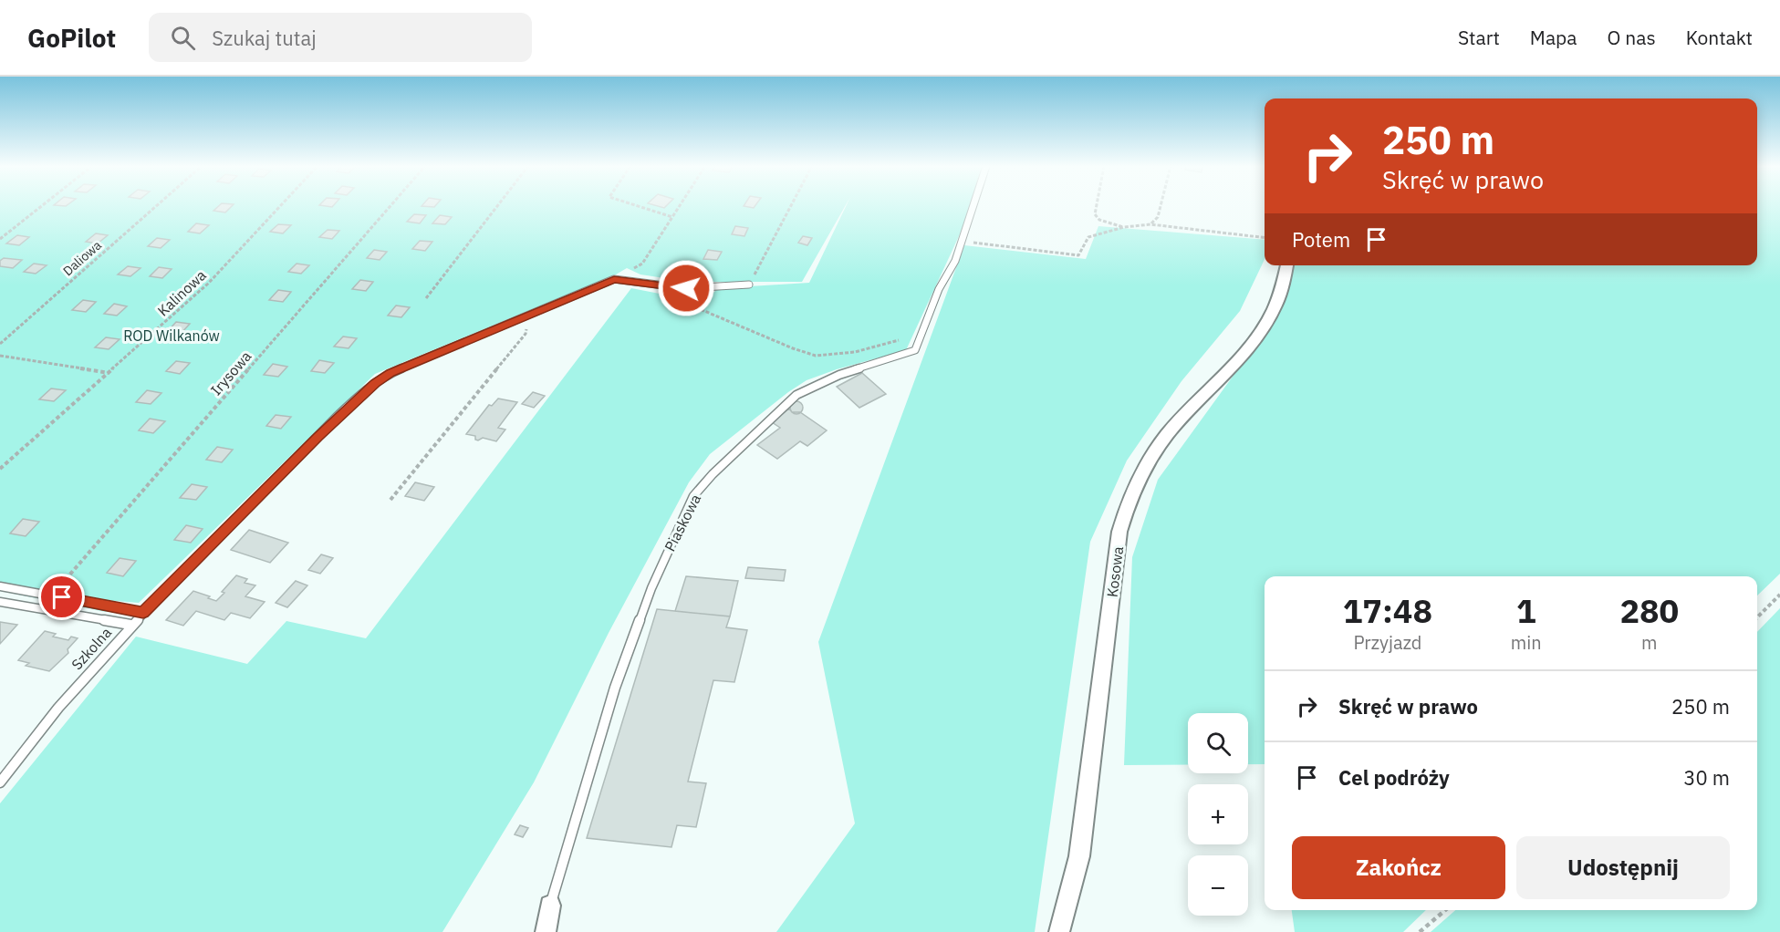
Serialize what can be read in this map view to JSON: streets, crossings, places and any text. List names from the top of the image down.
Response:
{
  "streets": {
    "street": ["Piaskowa", "Kosowa"],
    "lane": ["Szkolna"],
    "path": ["Daliowa", "Kalinowa", "Irysowa"]
  },
  "parks": ["ROD Wilkanów"],
  "page": {
    "header": "GoPilot",
    "search": "Szukaj tutaj",
    "nav": [
      "Start",
      "Mapa",
      "O nas",
      "Kontakt"
    ],
    "turn": ["250 m", "Skręć w prawo"],
    "then": "Potem",
    "eta": [
      "17:48",
      "Przyjazd",
      "1",
      "min",
      "280",
      "m"
    ],
    "list": [
      {
        "name": "Skręć w prawo",
        "value": "250 m"
      },
      {
        "name": "Cel podróży",
        "value": "30 m"
      }
    ],
    "map_buttons": ["+", "−"],
    "buttons": ["Zakończ", "Udostępnij"]
  }
}
